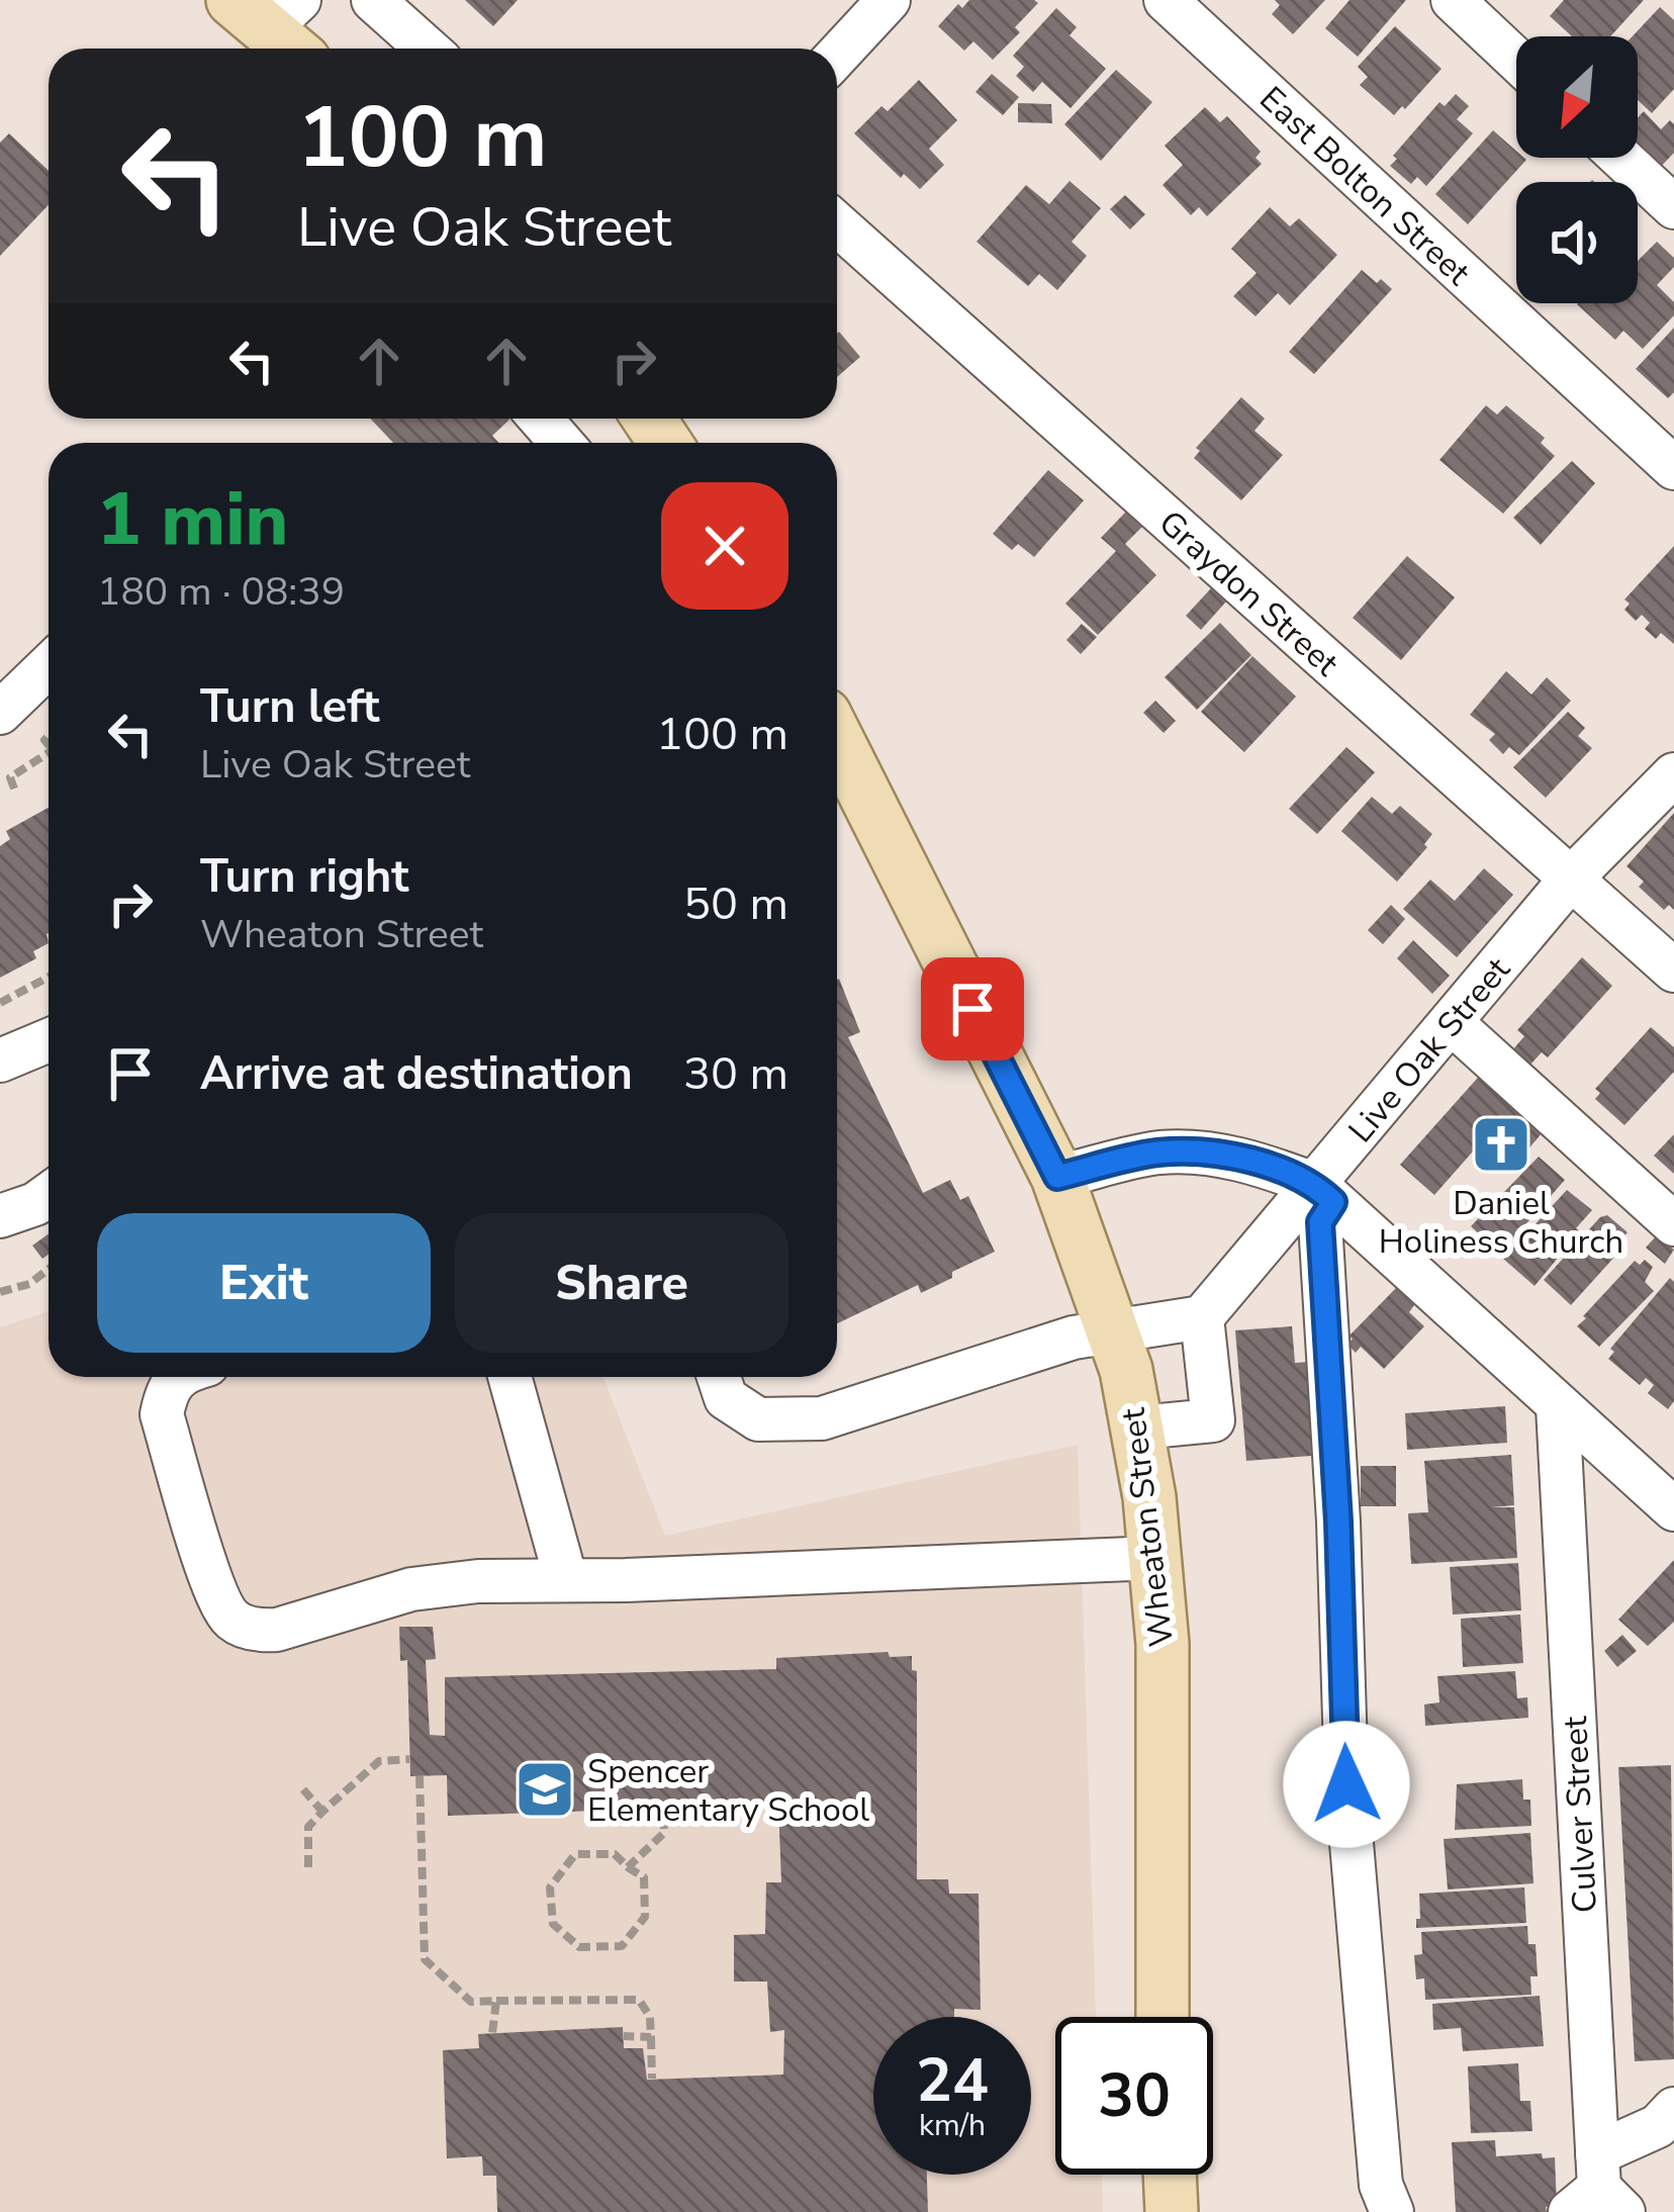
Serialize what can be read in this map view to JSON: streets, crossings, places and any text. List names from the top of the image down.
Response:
{
  "streets": {
    "main road": ["Wheaton Street"],
    "street": [
      "East Bolton Street",
      "Graydon Street",
      "Live Oak Street",
      "Culver Street"
    ]
  },
  "crossings": [
    ["Graydon Street", "Live Oak Street"]
  ],
  "places": {
    "church": ["Daniel Holiness Church"],
    "school or university": ["Spencer Elementary School"]
  },
  "north": "bottom left",
  "page": {
    "turn": ["100 m", "Live Oak Street"],
    "heading": ["1 min", "180 m · 08:39"],
    "list": [
      {
        "name": "Turn left",
        "note": "Live Oak Street",
        "value": "100 m"
      },
      {
        "name": "Turn right",
        "note": "Wheaton Street",
        "value": "50 m"
      },
      {
        "name": "Arrive at destination",
        "value": "30 m"
      }
    ],
    "buttons": ["Exit", "Share"],
    "speed": "24 km/h",
    "limit": "30"
  }
}
